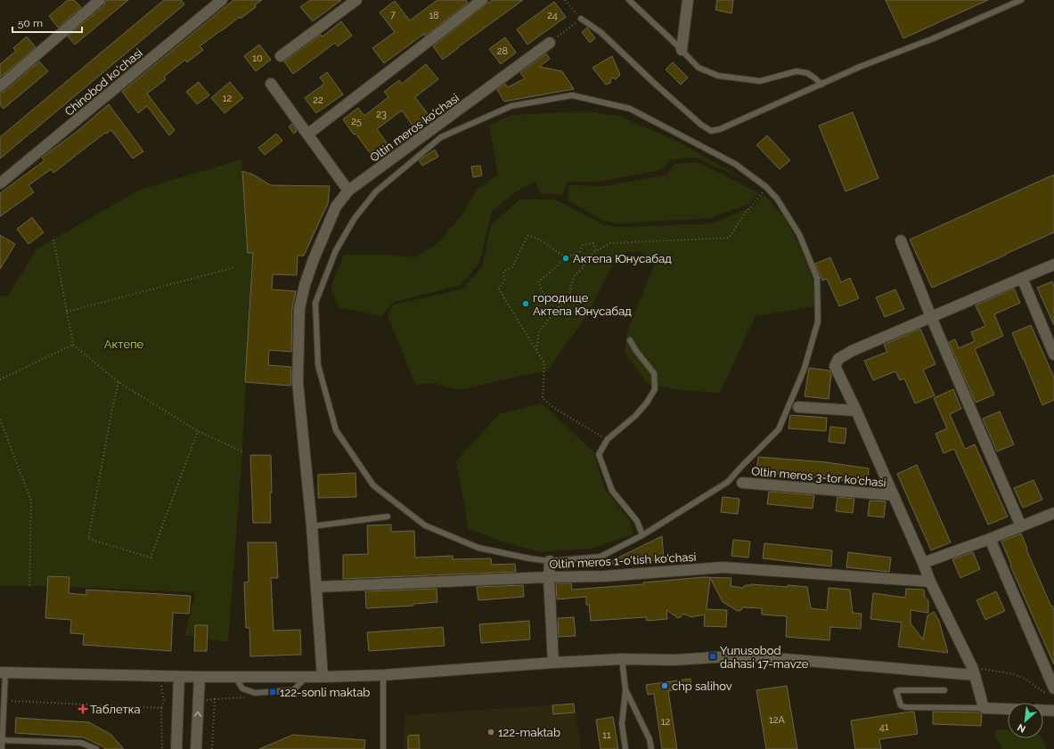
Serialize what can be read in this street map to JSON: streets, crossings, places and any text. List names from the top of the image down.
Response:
{
  "streets": {
    "street": [
      "Chinobod ko'chasi",
      "Oltin meros ko'chasi",
      "Oltin meros 3-tor ko'chasi",
      "Oltin meros 1-o'tish ko'chasi"
    ]
  },
  "crossings": [
    ["Oltin meros ko'chasi", "Oltin meros 1-o'tish ko'chasi"]
  ],
  "parks": ["Актепе"],
  "places": {
    "other": [
      "Актепа Юнусабад",
      "городище Актепа Юнусабад",
      "chp salihov",
      "122-maktab"
    ],
    "transit": ["Yunusobod dahasi 17-mavze", "122-sonli maktab"],
    "health": ["Таблетка"]
  },
  "house_numbers": [
    "7",
    "18",
    "24",
    "28",
    "10",
    "12",
    "22",
    "23",
    "25",
    "12A",
    "12",
    "41",
    "11"
  ],
  "scale_bar": "50 m",
  "north": "bottom left"
}
